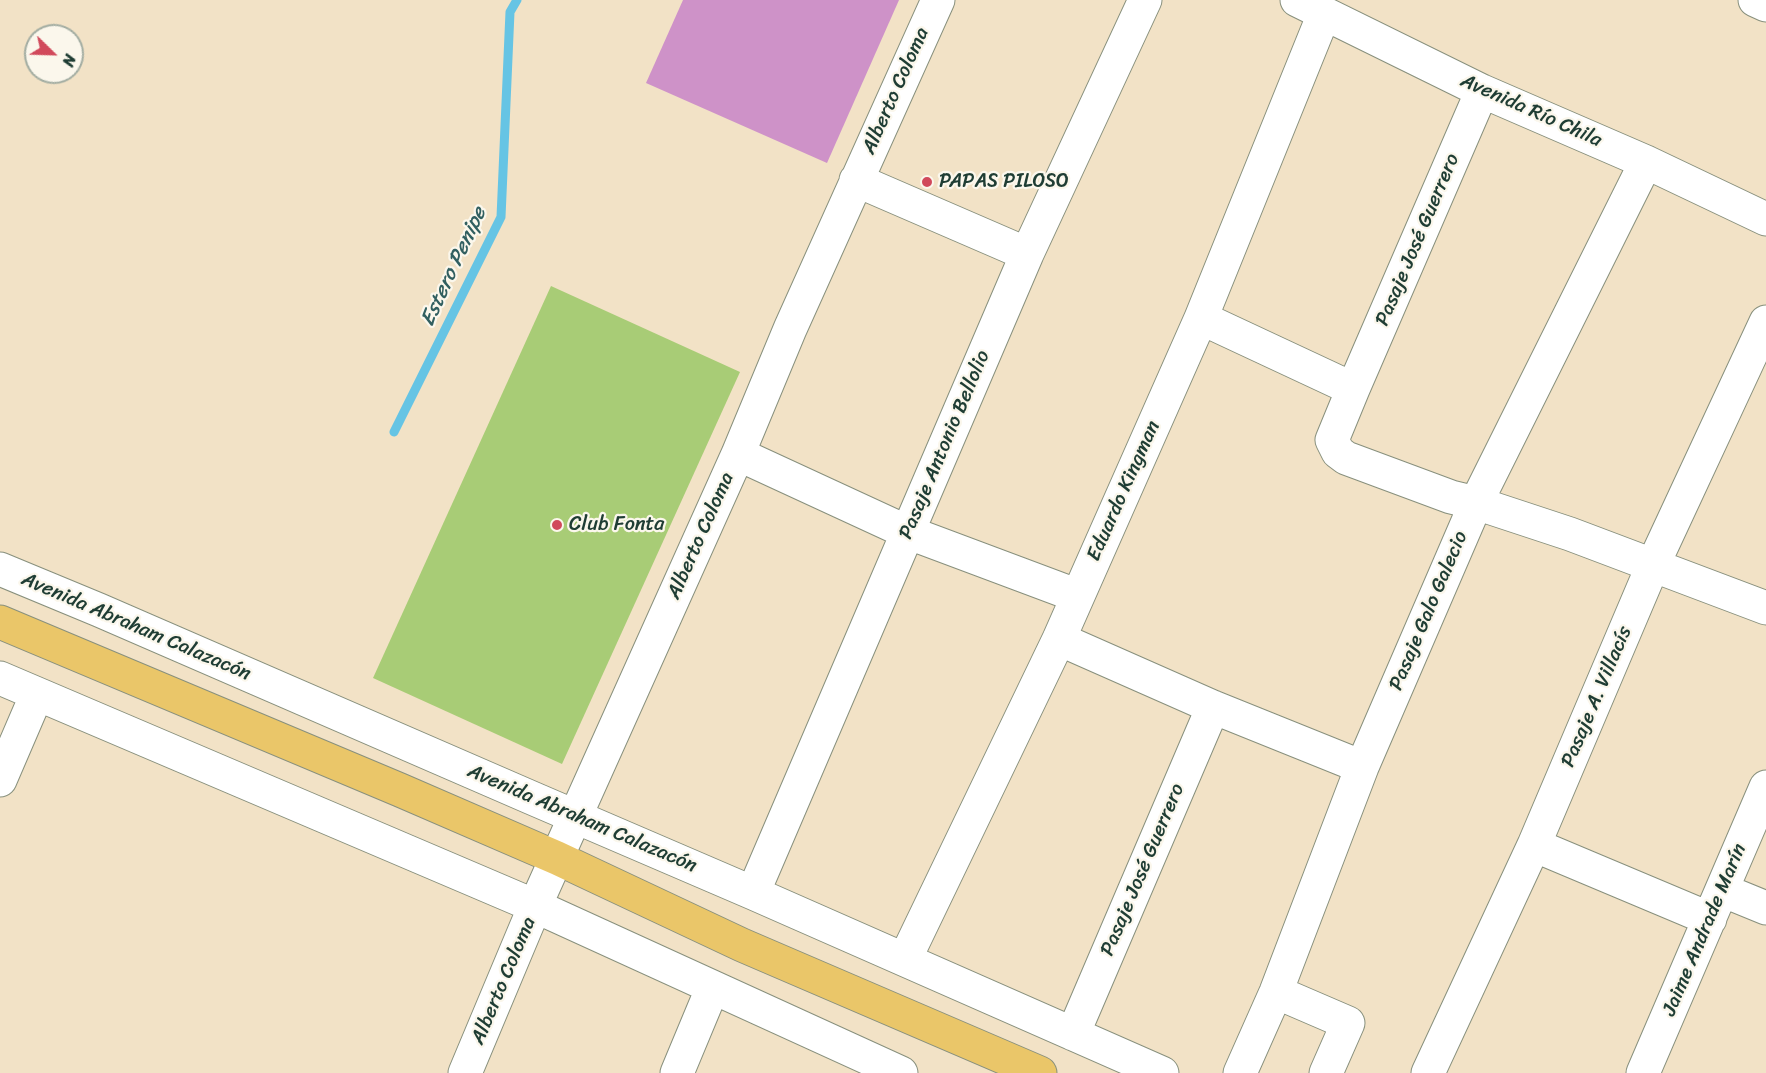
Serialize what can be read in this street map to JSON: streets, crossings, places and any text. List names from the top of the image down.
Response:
{
  "streets": {
    "street": [
      "Alberto Coloma",
      "Avenida Río Chila",
      "Pasaje José Guerrero",
      "Pasaje Antonio Bellolio",
      "Eduardo Kingman",
      "Pasaje Galo Galecio",
      "Avenida Abraham Calazacón",
      "Pasaje A. Villacís",
      "Jaime Andrade Marín"
    ]
  },
  "crossings": [
    ["Alberto Coloma", "Avenida Abraham Calazacón"],
    ["Avenida Río Chila", "Pasaje José Guerrero"],
    ["Avenida Río Chila", "Eduardo Kingman"],
    ["Avenida Río Chila", "Pasaje Galo Galecio"],
    ["Pasaje José Guerrero", "Pasaje Galo Galecio"],
    ["Pasaje José Guerrero", "Avenida Abraham Calazacón"],
    ["Pasaje José Guerrero", "Pasaje A. Villacís"],
    ["Pasaje Antonio Bellolio", "Avenida Abraham Calazacón"],
    ["Eduardo Kingman", "Avenida Abraham Calazacón"]
  ],
  "water": ["Estero Penipe"],
  "places": ["PAPAS PILOSO", "Club Fonta"],
  "north": "bottom right"
}
